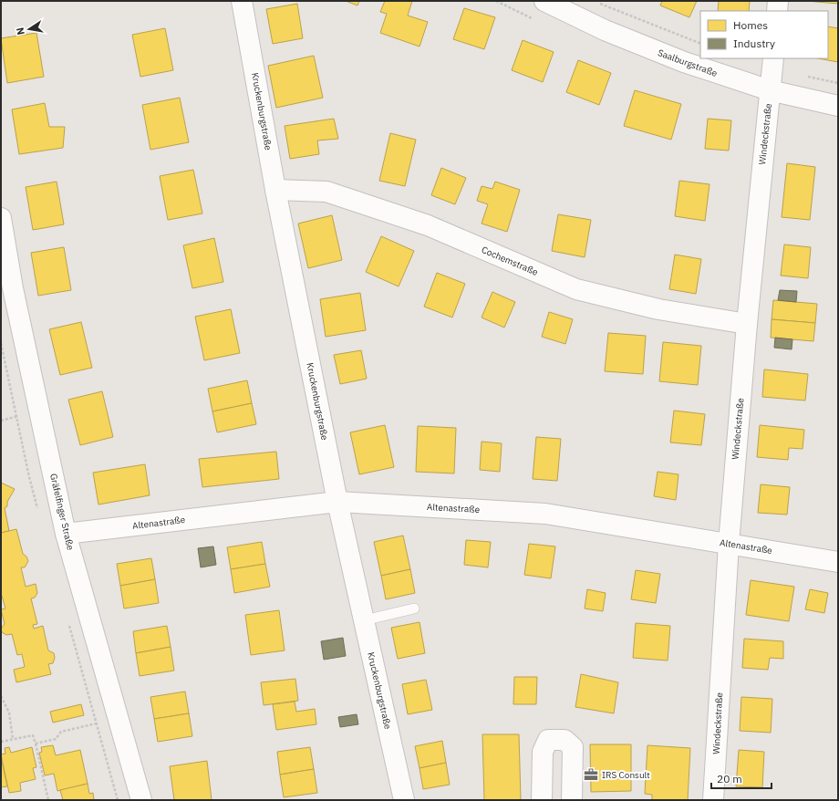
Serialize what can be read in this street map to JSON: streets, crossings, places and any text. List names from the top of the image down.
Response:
{
  "streets": {
    "street": [
      "Saalburgstraße",
      "Kruckenburgstraße",
      "Windeckstraße",
      "Cochemstraße",
      "Altenastraße",
      "Gräfelfinger Straße"
    ]
  },
  "crossings": [
    ["Saalburgstraße", "Windeckstraße"],
    ["Kruckenburgstraße", "Cochemstraße"],
    ["Kruckenburgstraße", "Altenastraße"],
    ["Windeckstraße", "Cochemstraße"],
    ["Windeckstraße", "Altenastraße"],
    ["Altenastraße", "Gräfelfinger Straße"]
  ],
  "places": {
    "office": ["IRS Consult"]
  },
  "legend": ["Homes", "Industry"],
  "scale_bar": "20 m",
  "north": "left"
}
